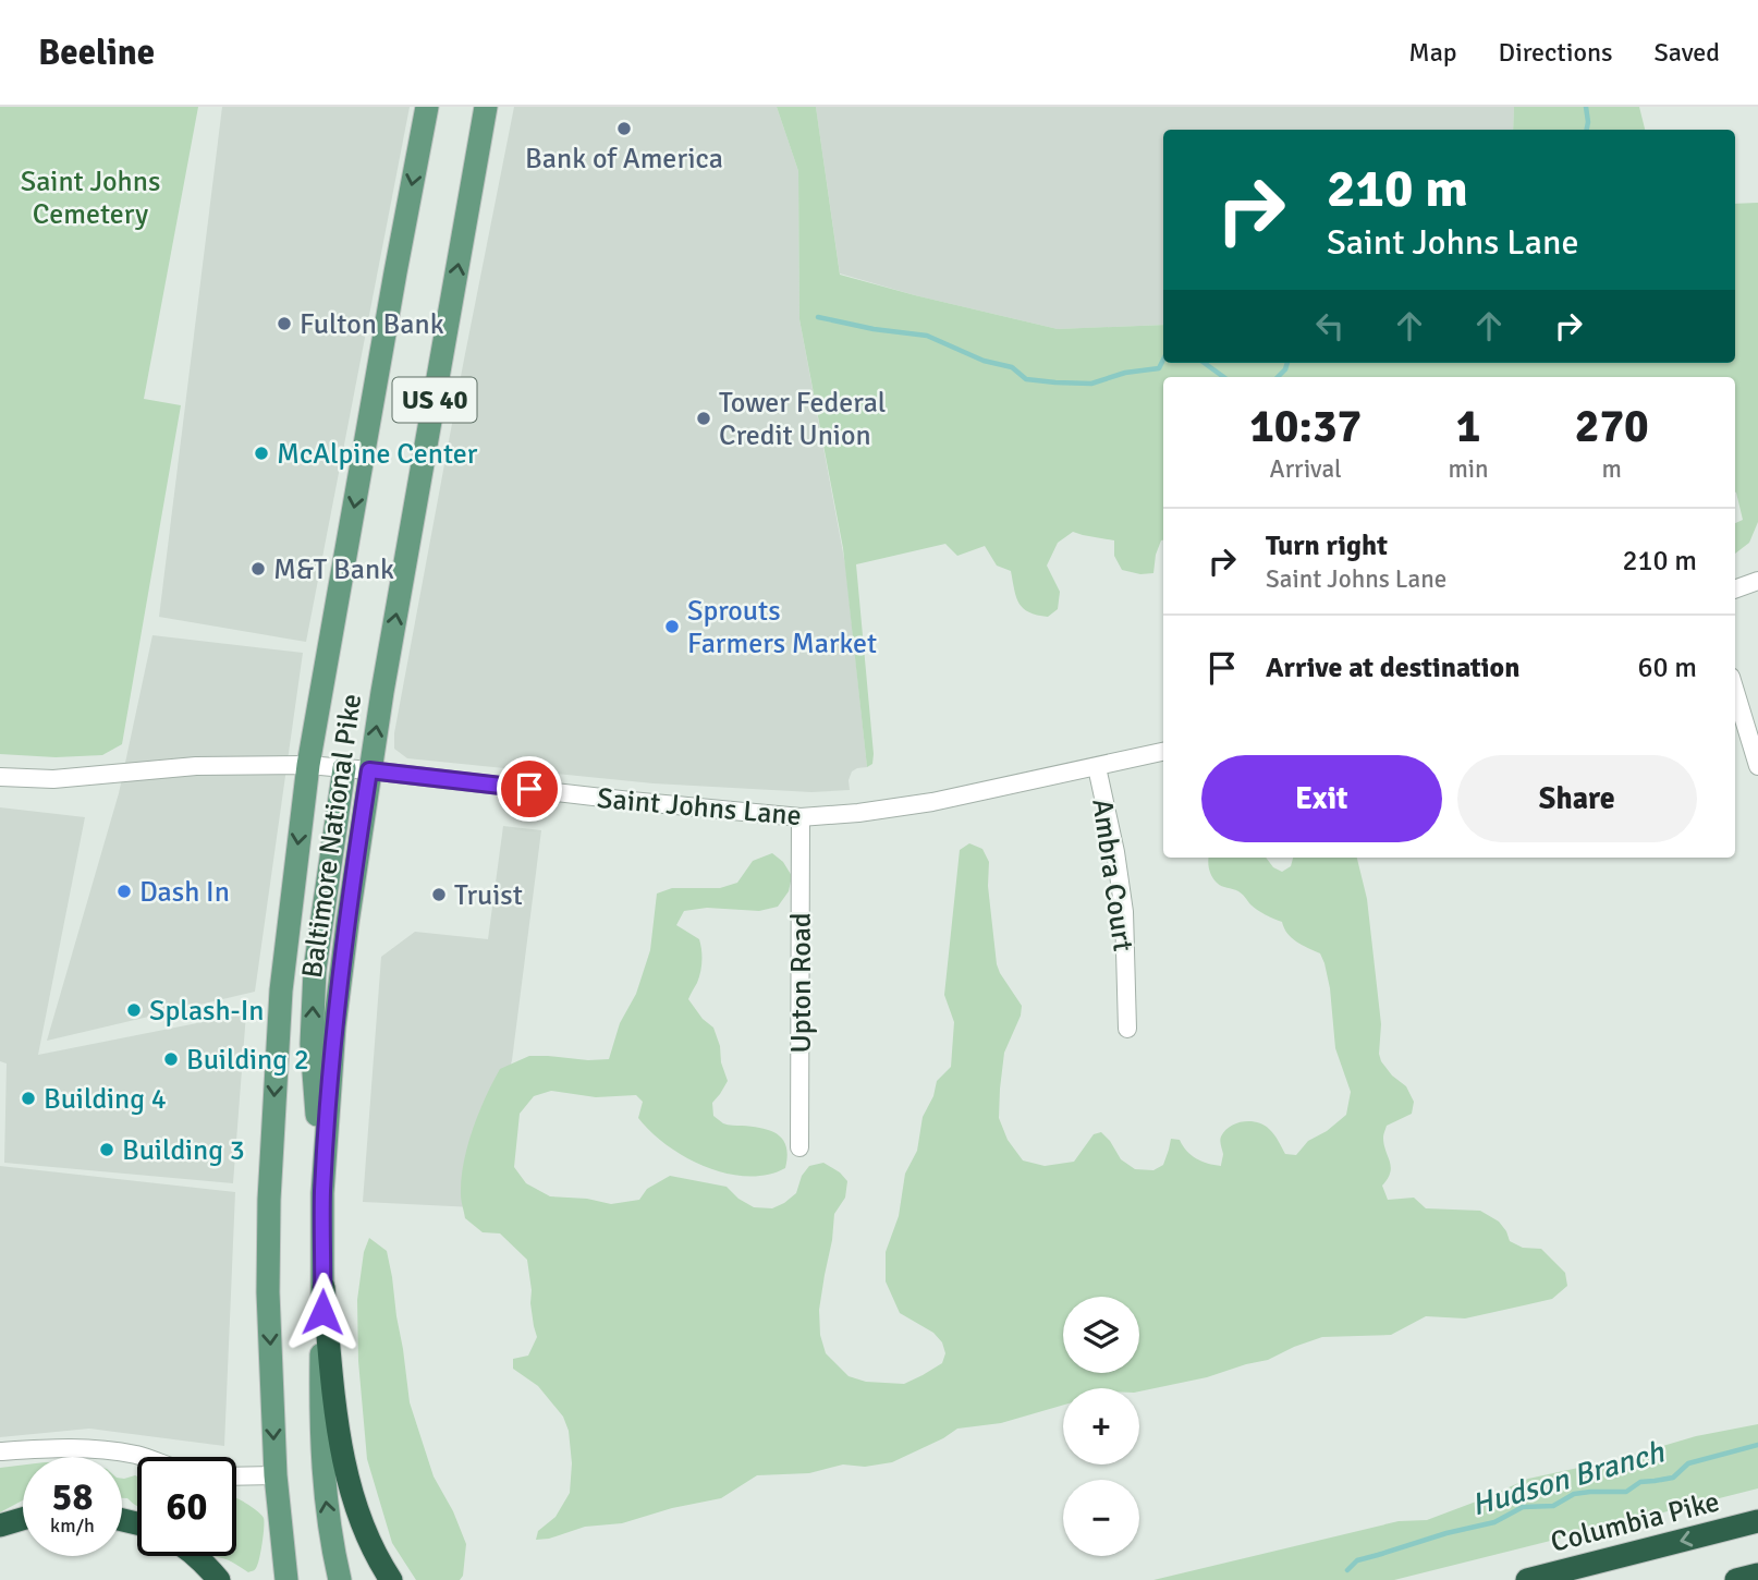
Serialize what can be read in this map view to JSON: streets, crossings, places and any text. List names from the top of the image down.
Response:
{
  "streets": {
    "highway": ["Columbia Pike"],
    "main road": ["US 40", "Baltimore National Pike"],
    "street": ["Saint Johns Lane", "Ambra Court", "Upton Road"]
  },
  "crossings": [
    ["Saint Johns Lane", "Baltimore National Pike"],
    ["Saint Johns Lane", "Ambra Court"],
    ["Saint Johns Lane", "Upton Road"]
  ],
  "one_way": ["Columbia Pike"],
  "water": ["Hudson Branch"],
  "parks": ["Saint Johns Cemetery"],
  "places": [
    "Bank of America",
    "Fulton Bank",
    "Tower Federal Credit Union",
    "McAlpine Center",
    "M&T Bank",
    "Sprouts Farmers Market",
    "Dash In",
    "Truist",
    "Splash-In",
    "Building 2",
    "Building 4",
    "Building 3"
  ],
  "page": {
    "header": "Beeline",
    "nav": ["Map", "Directions", "Saved"],
    "turn": ["210 m", "Saint Johns Lane"],
    "eta": [
      "10:37",
      "Arrival",
      "1",
      "min",
      "270",
      "m"
    ],
    "list": [
      {
        "name": "Turn right",
        "note": "Saint Johns Lane",
        "value": "210 m"
      },
      {
        "name": "Arrive at destination",
        "value": "60 m"
      }
    ],
    "buttons": ["Exit", "Share"],
    "map_buttons": ["+", "−"],
    "speed": "58 km/h",
    "limit": "60"
  }
}
